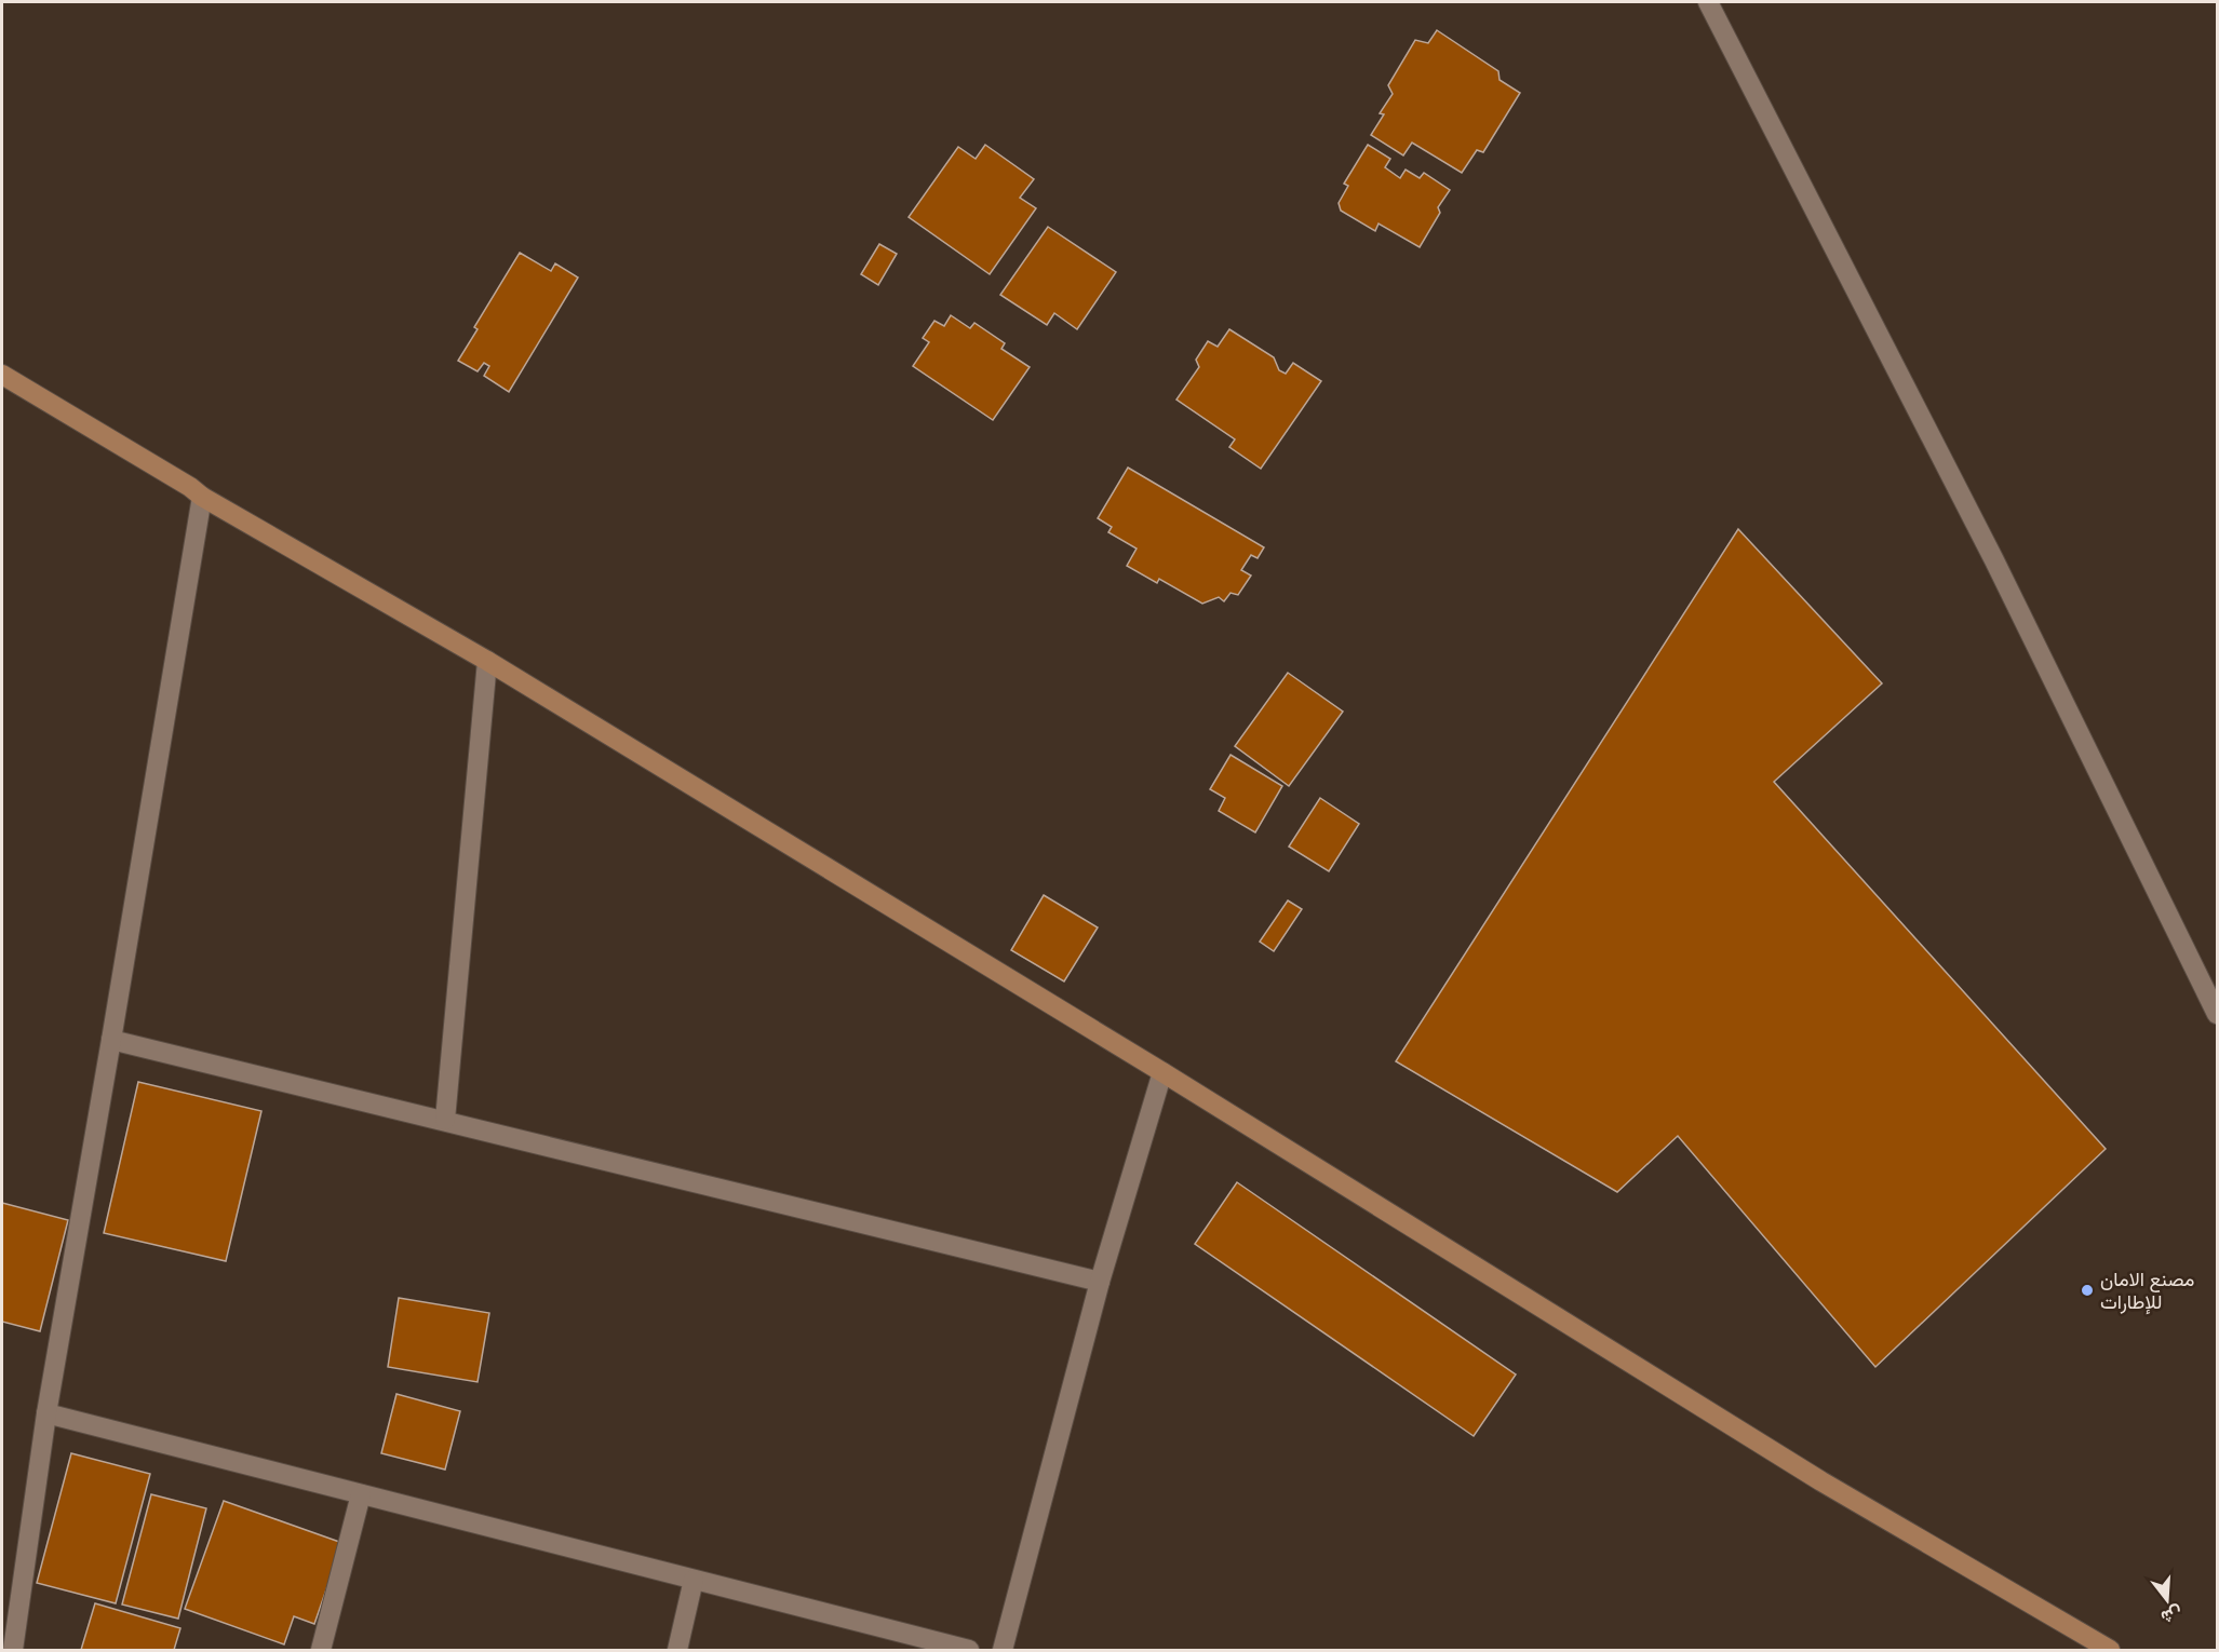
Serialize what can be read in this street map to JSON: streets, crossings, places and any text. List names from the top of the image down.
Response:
{
  "places": ["مصنع الامان للإطارات"],
  "north": "bottom"
}
